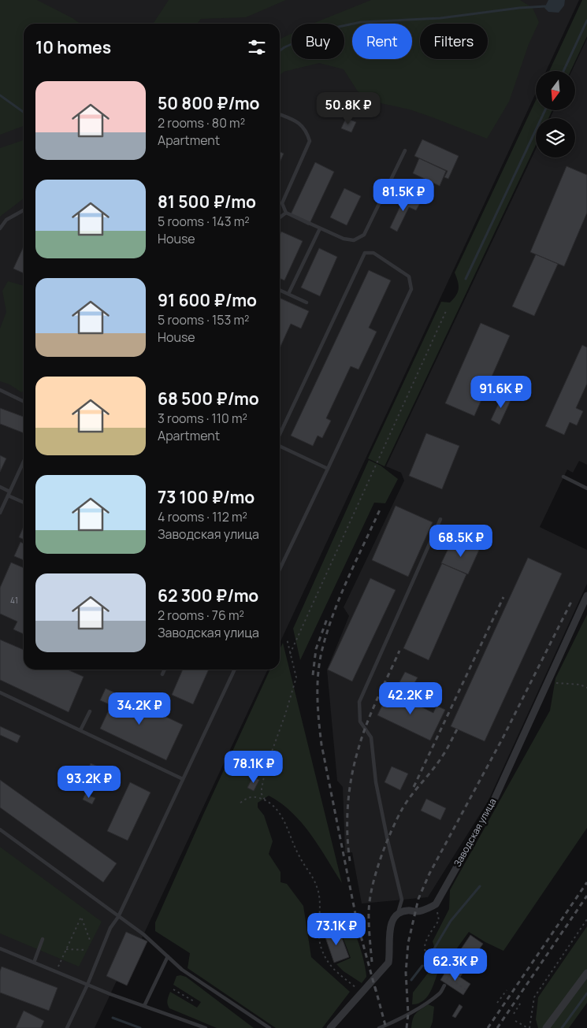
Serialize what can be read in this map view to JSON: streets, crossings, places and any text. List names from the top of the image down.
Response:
{
  "streets": {
    "street": ["Заводская улица"]
  },
  "house_numbers": ["41"],
  "north": "bottom",
  "page": {
    "chip": ["Buy", "Rent", "Filters"],
    "heading": "10 homes",
    "list": [
      {
        "name": "50 800 ₽/mo",
        "note": "2 rooms · 80 m² · Apartment"
      },
      {
        "name": "81 500 ₽/mo",
        "note": "5 rooms · 143 m² · House"
      },
      {
        "name": "91 600 ₽/mo",
        "note": "5 rooms · 153 m² · House"
      },
      {
        "name": "68 500 ₽/mo",
        "note": "3 rooms · 110 m² · Apartment"
      },
      {
        "name": "73 100 ₽/mo",
        "note": "4 rooms · 112 m² · Заводская улица"
      },
      {
        "name": "62 300 ₽/mo",
        "note": "2 rooms · 76 m² · Заводская улица"
      }
    ],
    "price": [
      "50.8K ₽",
      "81.5K ₽",
      "91.6K ₽",
      "68.5K ₽",
      "42.2K ₽",
      "34.2K ₽",
      "78.1K ₽",
      "93.2K ₽",
      "73.1K ₽",
      "62.3K ₽"
    ]
  }
}
